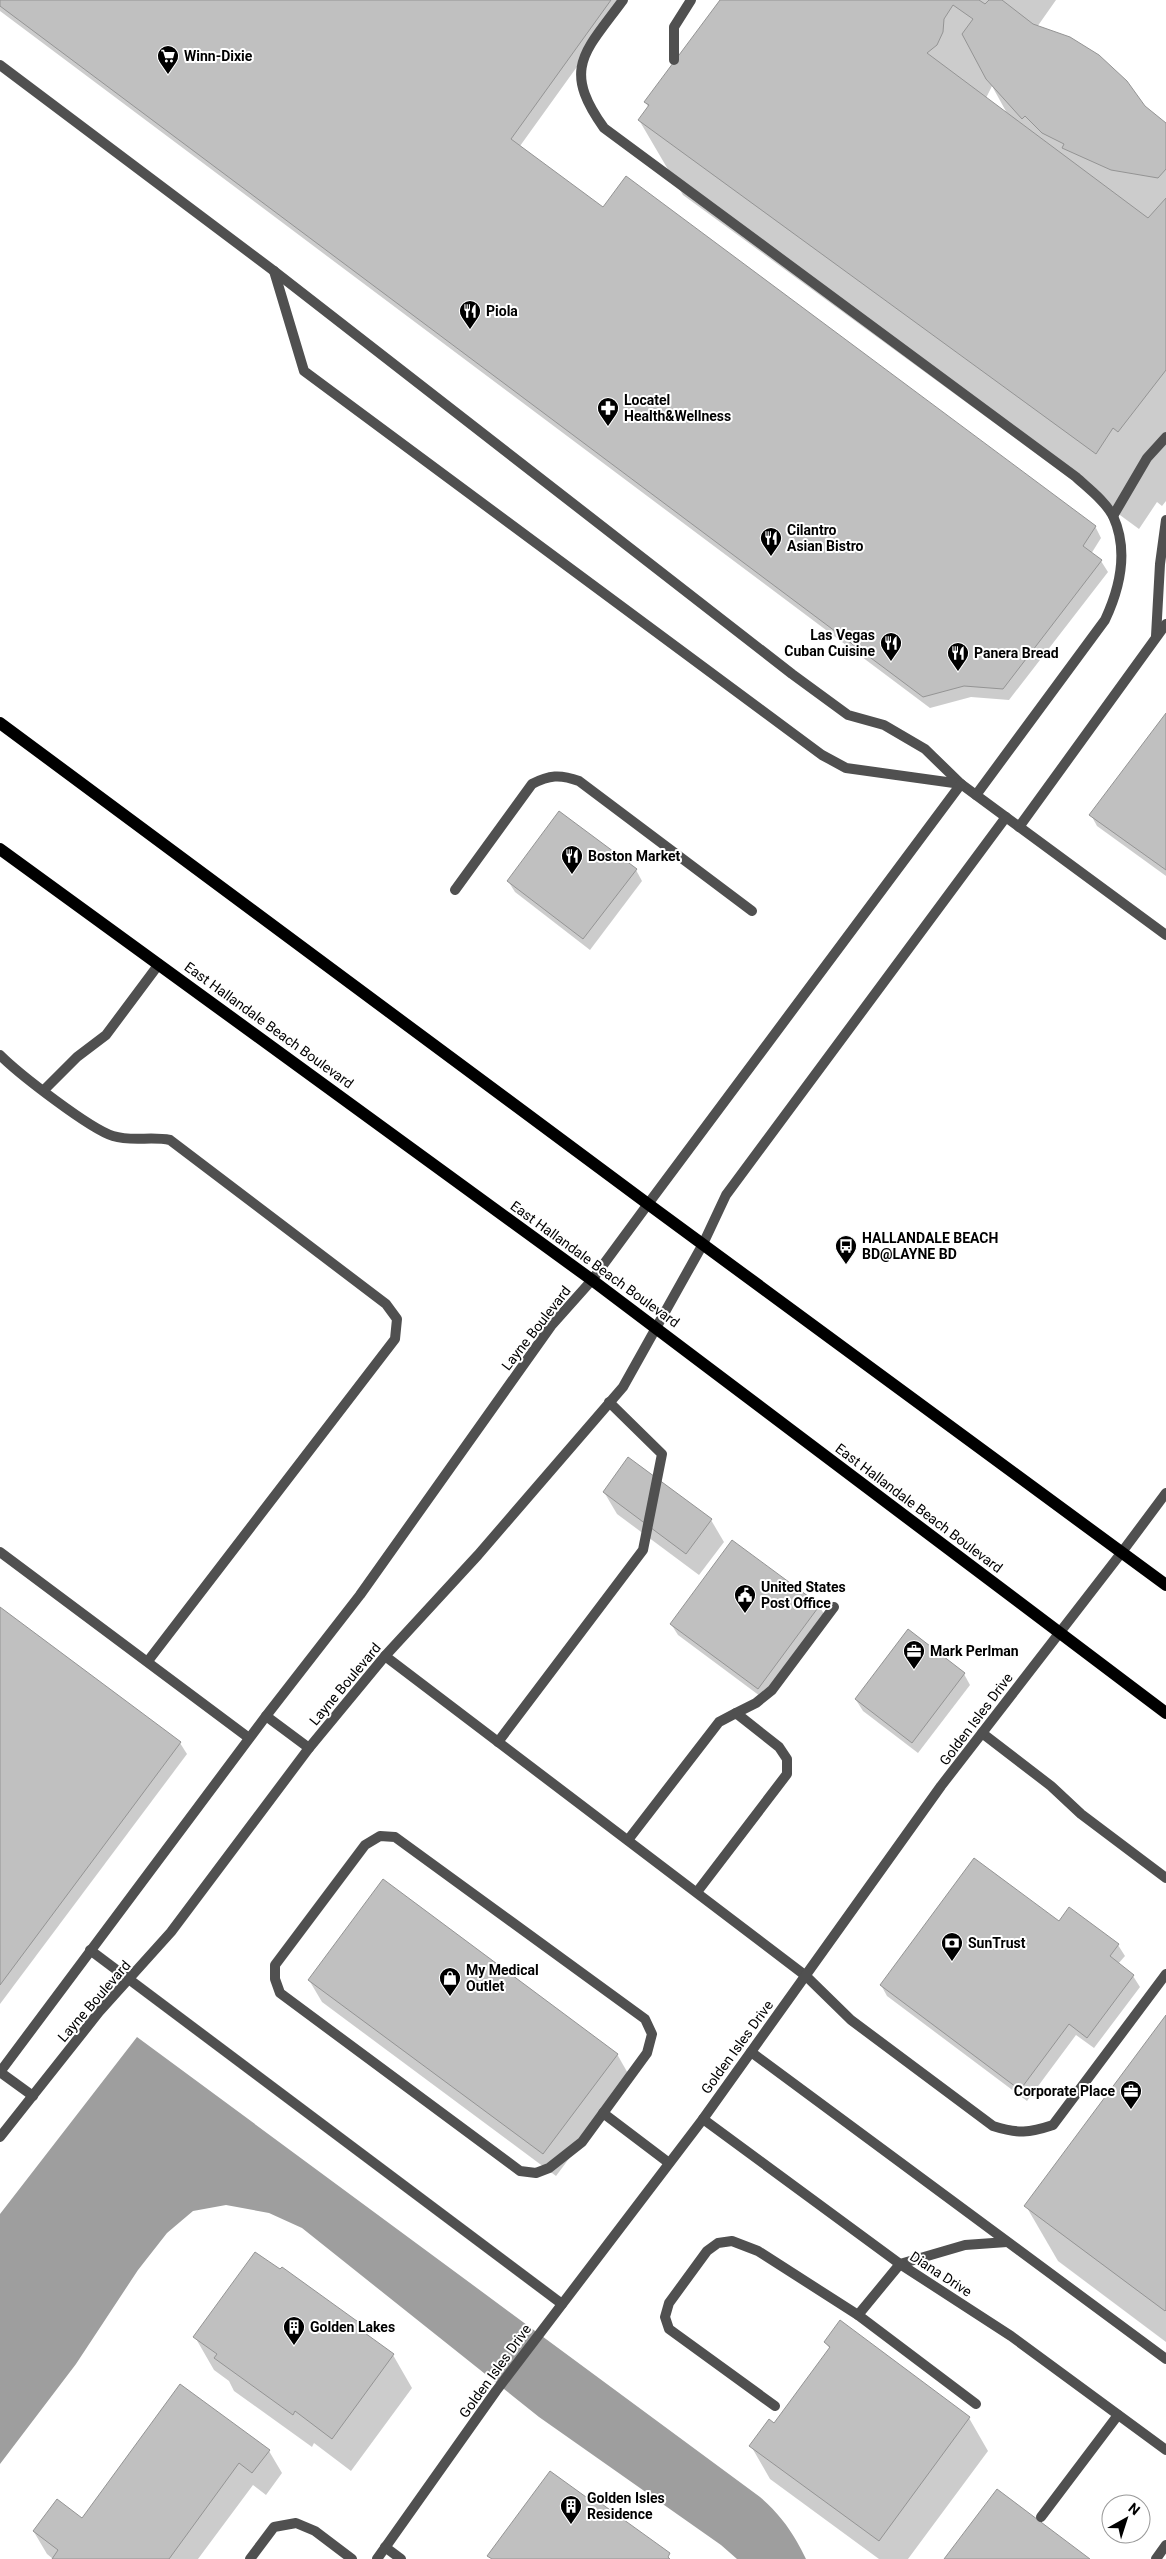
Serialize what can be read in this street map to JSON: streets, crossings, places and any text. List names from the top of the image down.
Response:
{
  "streets": {
    "main road": ["East Hallandale Beach Boulevard"],
    "street": ["Layne Boulevard", "Golden Isles Drive", "Diana Drive"]
  },
  "crossings": [
    ["East Hallandale Beach Boulevard", "Layne Boulevard"],
    ["East Hallandale Beach Boulevard", "Golden Isles Drive"],
    ["Golden Isles Drive", "Diana Drive"]
  ],
  "places": {
    "supermarket": ["Winn-Dixie"],
    "restaurant": [
      "Piola",
      "Cilantro Asian Bistro",
      "Las Vegas Cuban Cuisine",
      "Panera Bread",
      "Boston Market"
    ],
    "pharmacy": ["Locatel Health&Wellness"],
    "bus stop": ["HALLANDALE BEACH BD@LAYNE BD"],
    "public building": ["United States Post Office"],
    "office": ["Mark Perlman", "Corporate Place"],
    "bank": ["SunTrust"],
    "shop": ["My Medical Outlet"],
    "building": ["Golden Lakes", "Golden Isles Residence"]
  },
  "north": "top right"
}
